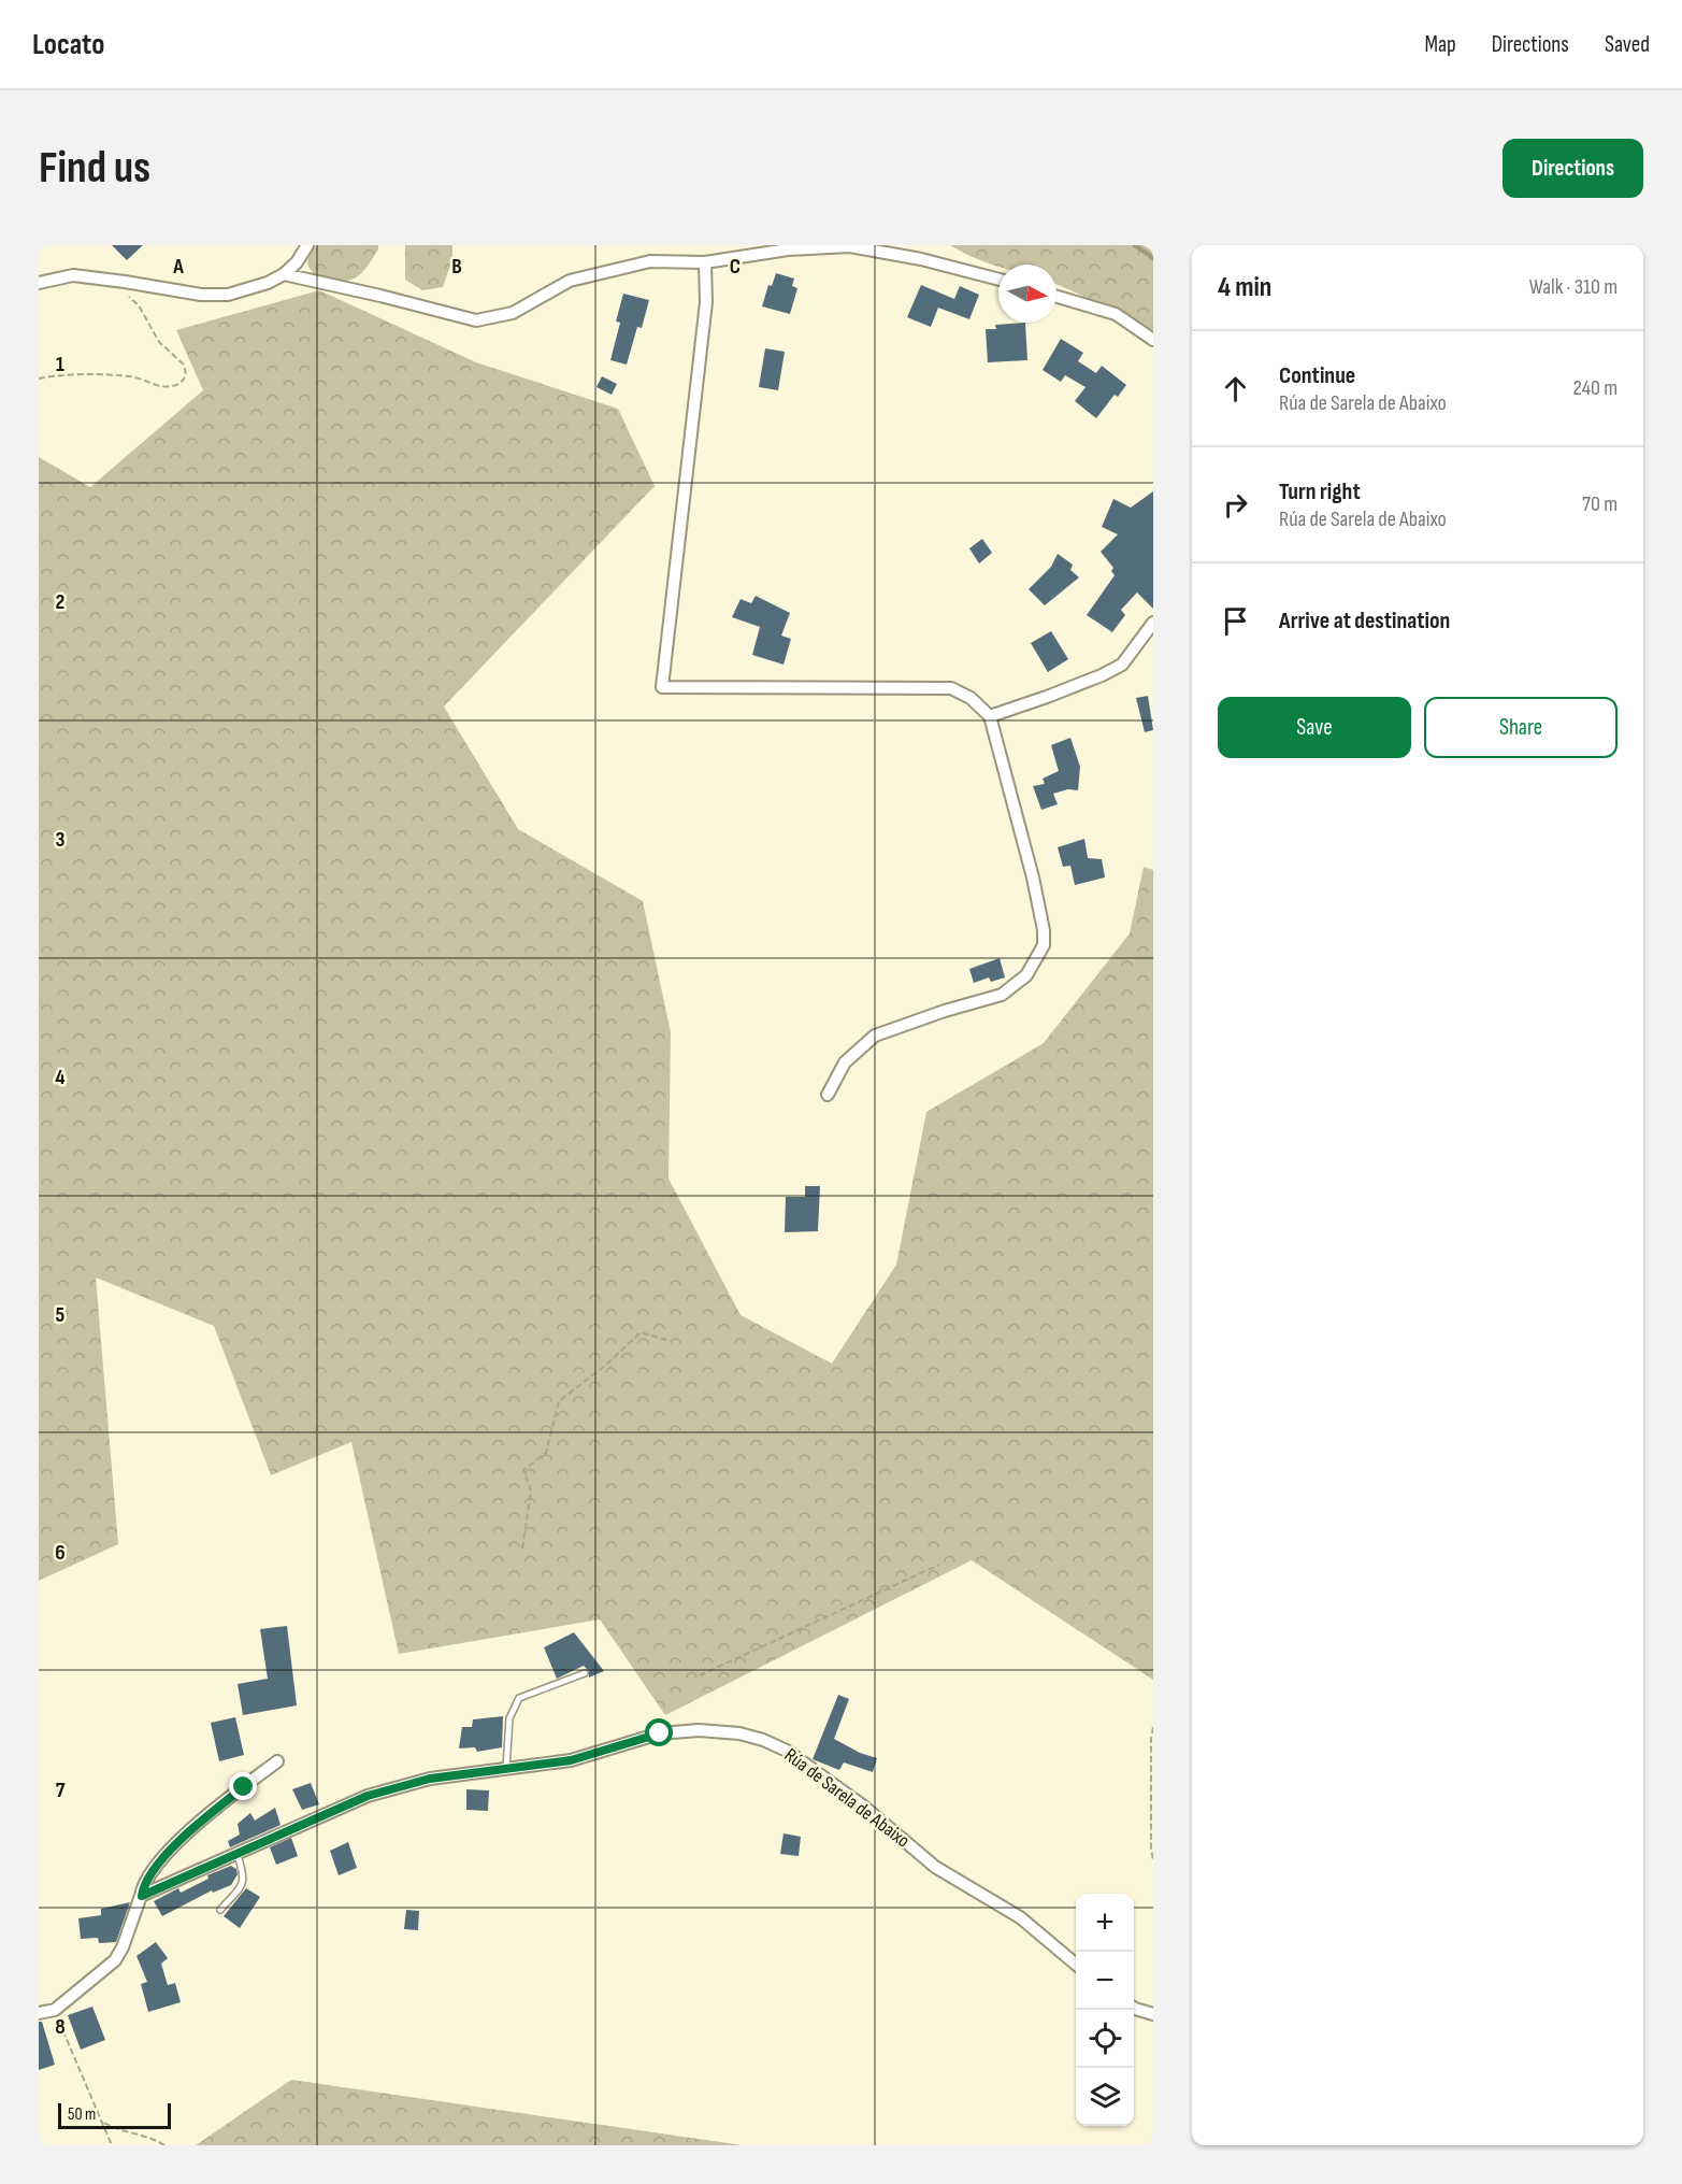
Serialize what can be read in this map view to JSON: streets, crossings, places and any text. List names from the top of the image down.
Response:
{
  "streets": {
    "street": ["Rúa de Sarela de Abaixo"]
  },
  "scale_bar": "50 m",
  "north": "right",
  "page": {
    "header": "Locato",
    "nav": ["Map", "Directions", "Saved"],
    "buttons": [
      "Directions",
      ["Save", "Share"]
    ],
    "title": "Find us",
    "heading": ["4 min", "Walk · 310 m"],
    "list": [
      ["Continue", "Rúa de Sarela de Abaixo", "240 m"],
      ["Turn right", "Rúa de Sarela de Abaixo", "70 m"],
      "Arrive at destination"
    ],
    "map_buttons": ["+", "−"],
    "scale": "50 m"
  },
  "grid": {
    "columns": ["A", "B", "C"],
    "rows": [
      "1",
      "2",
      "3",
      "4",
      "5",
      "6",
      "7",
      "8"
    ]
  }
}
